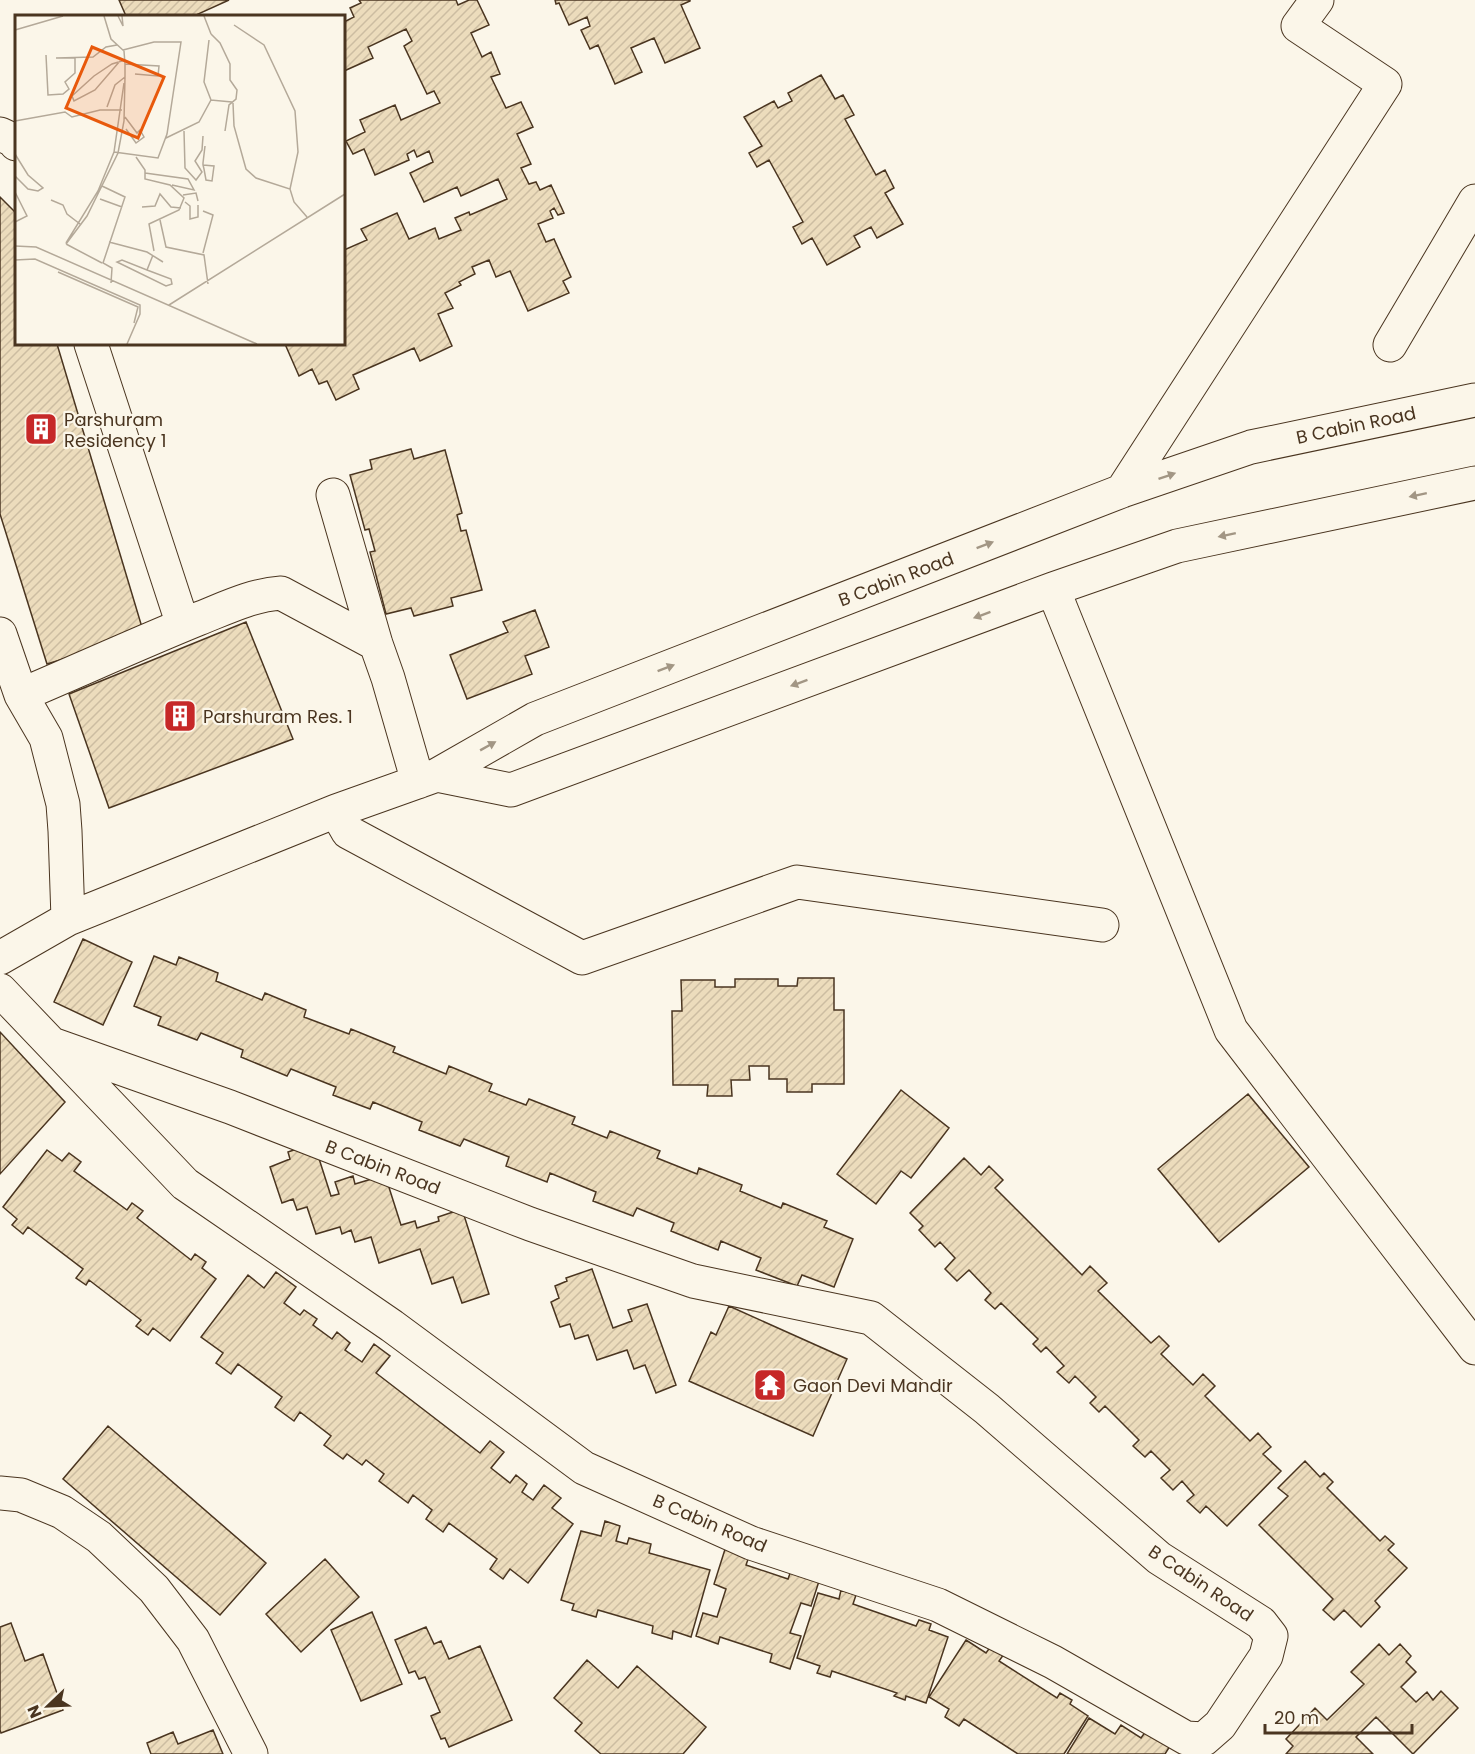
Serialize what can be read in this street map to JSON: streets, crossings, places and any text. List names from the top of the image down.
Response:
{
  "streets": {
    "street": ["B Cabin Road"]
  },
  "places": {
    "building": ["Parshuram Residency 1", "Parshuram Res. 1"],
    "temple": ["Gaon Devi Mandir"]
  },
  "scale_bar": "20 m",
  "north": "bottom left"
}
